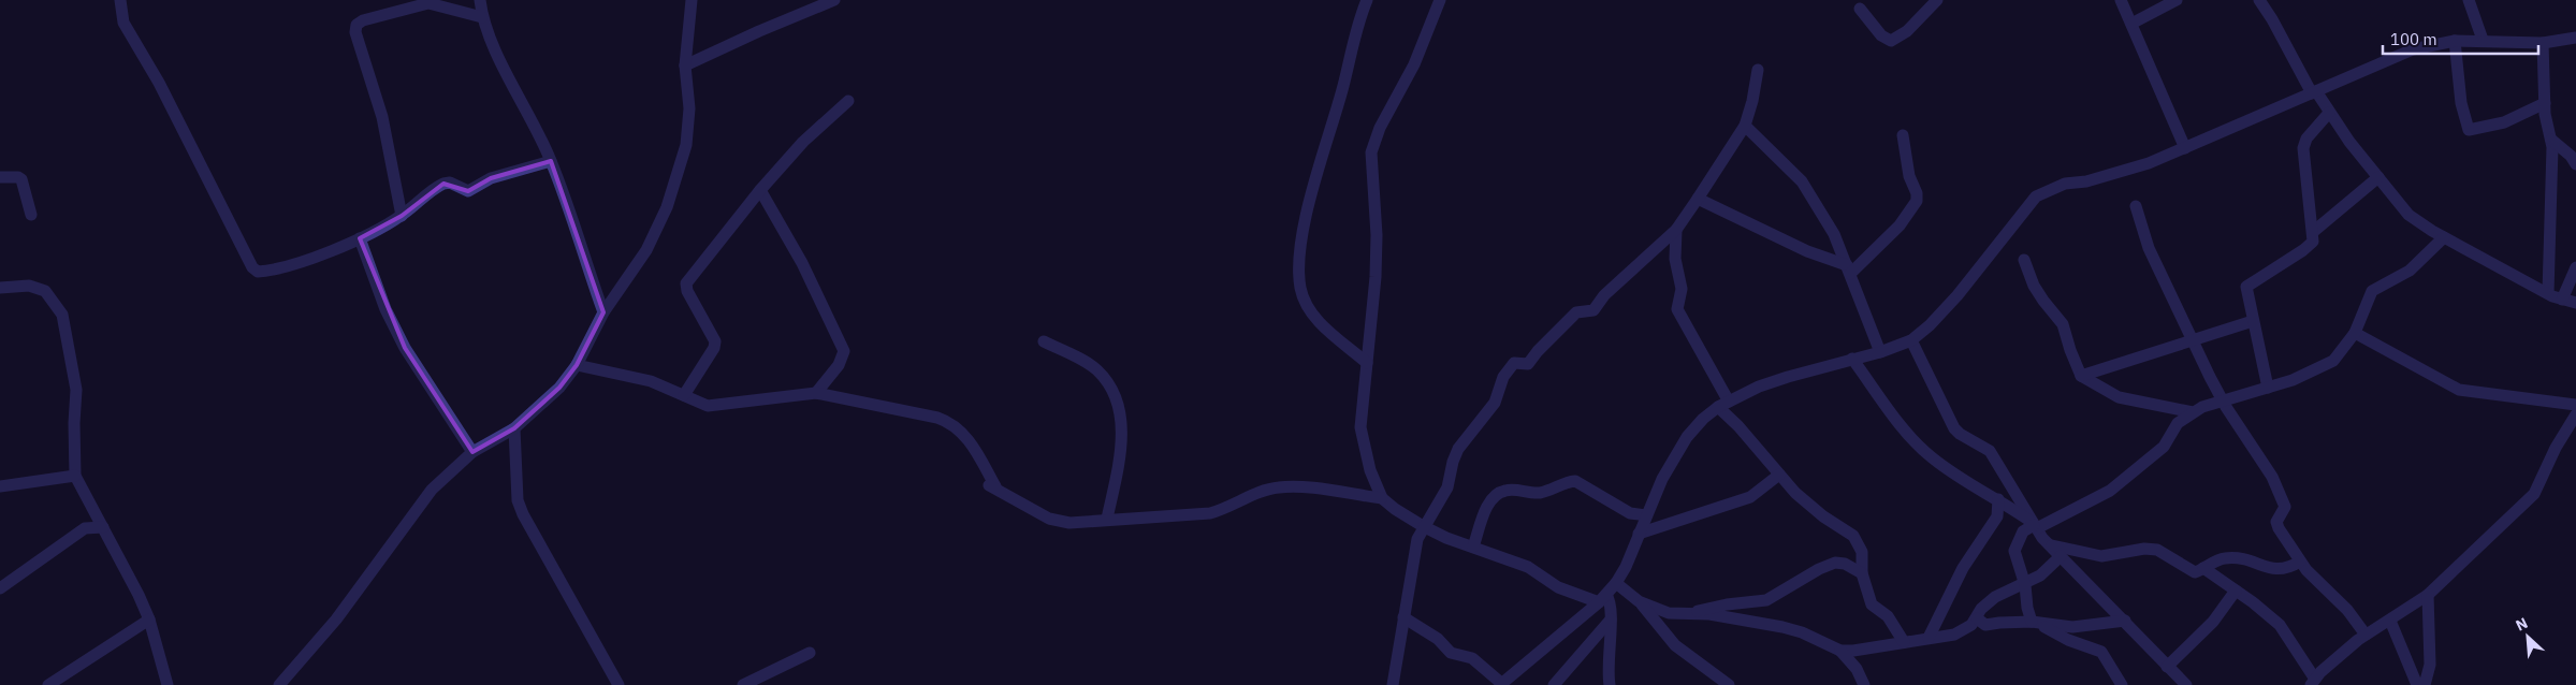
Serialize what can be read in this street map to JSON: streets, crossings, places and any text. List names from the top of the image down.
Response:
{
  "scale_bar": "100 m",
  "north": "top left"
}
